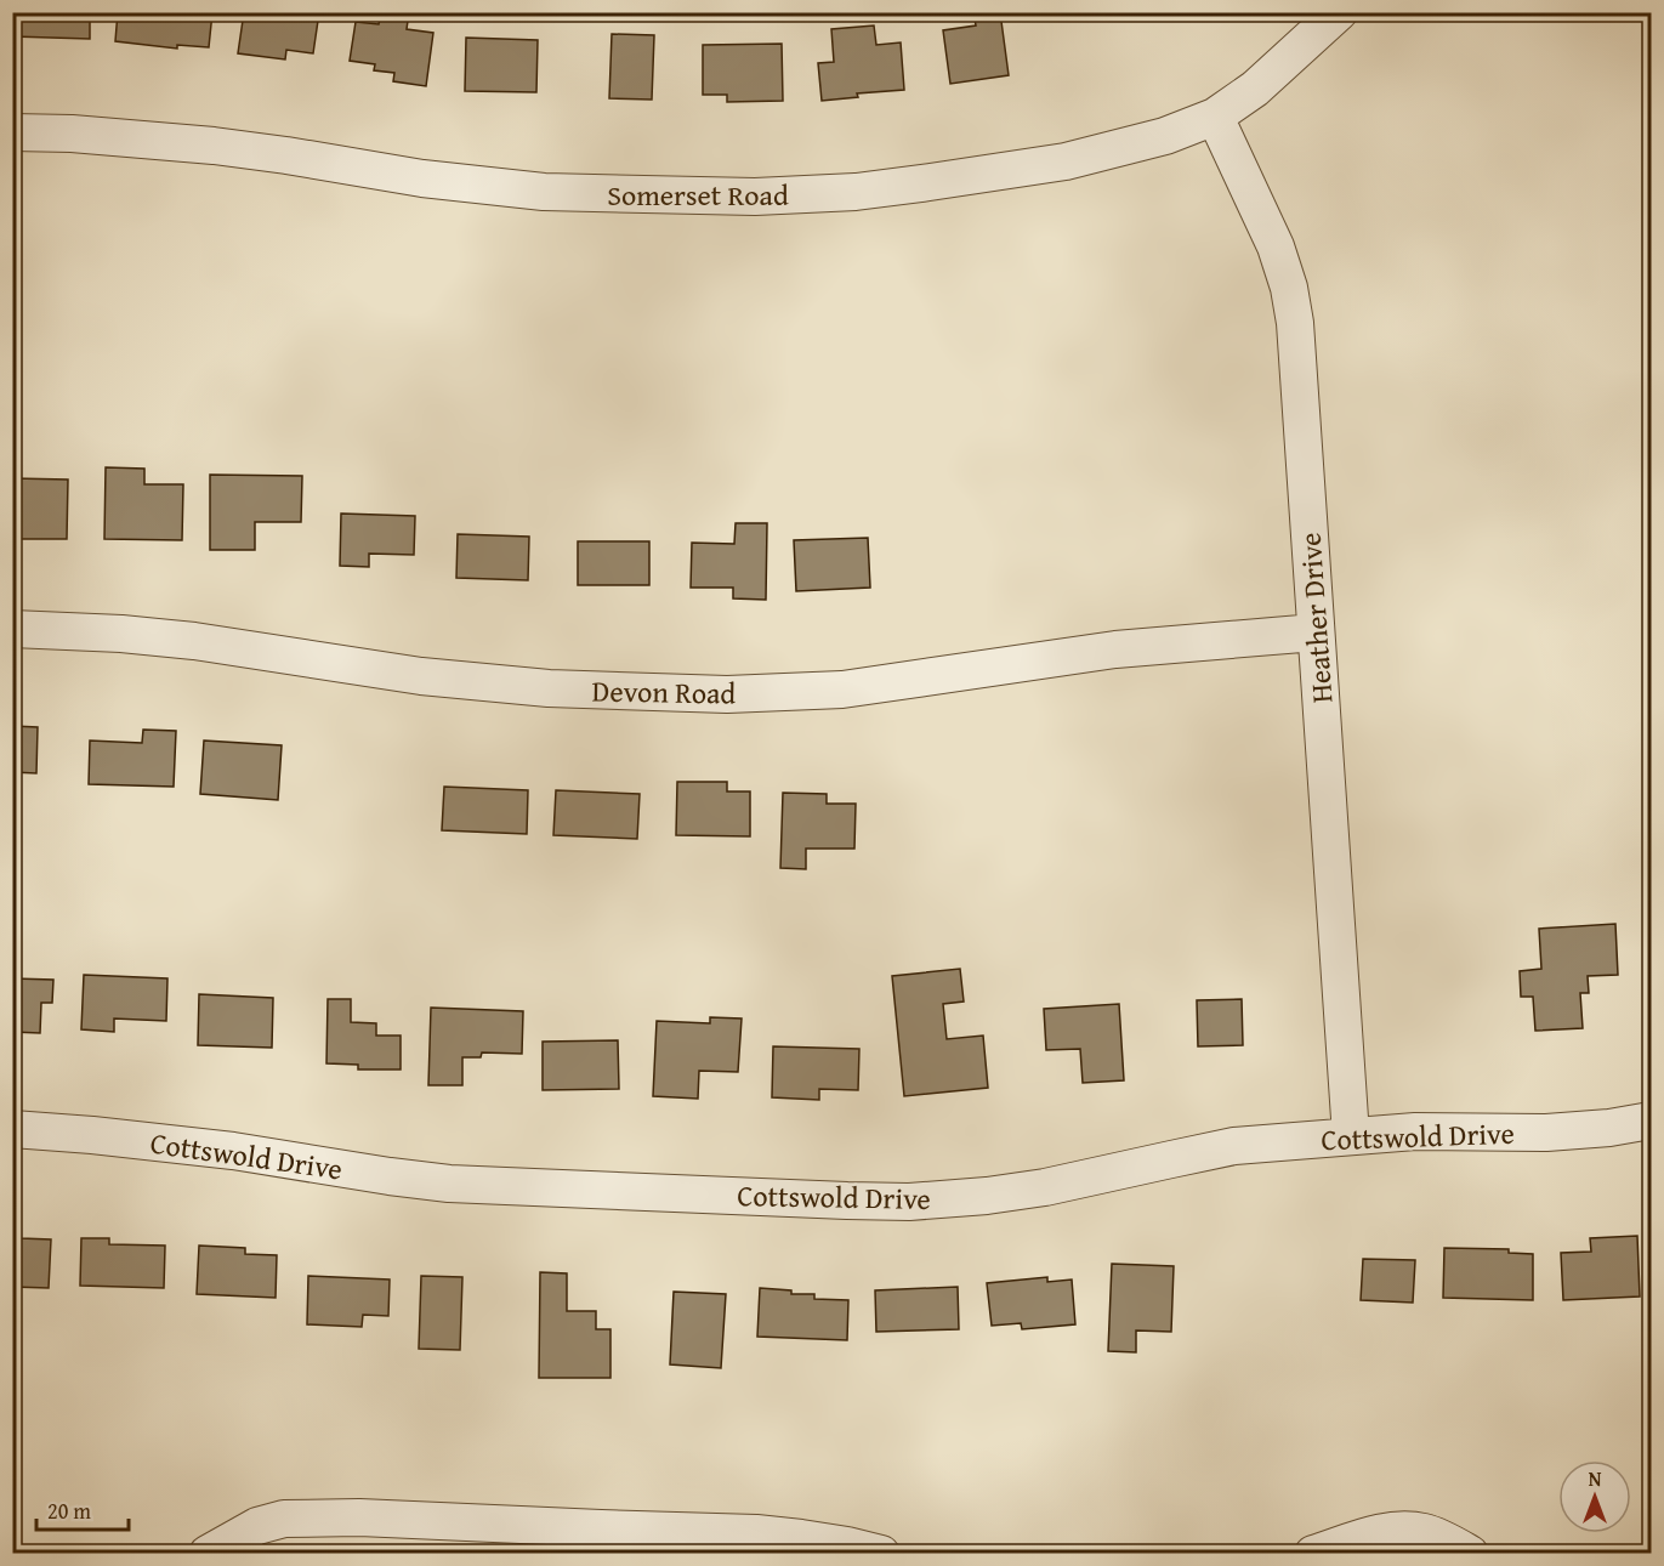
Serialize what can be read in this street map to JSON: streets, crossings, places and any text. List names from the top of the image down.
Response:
{
  "streets": {
    "street": [
      "Somerset Road",
      "Heather Drive",
      "Devon Road",
      "Cottswold Drive"
    ]
  },
  "crossings": [
    ["Somerset Road", "Heather Drive"],
    ["Heather Drive", "Devon Road"],
    ["Heather Drive", "Cottswold Drive"]
  ],
  "scale_bar": "20 m",
  "north": "top"
}
